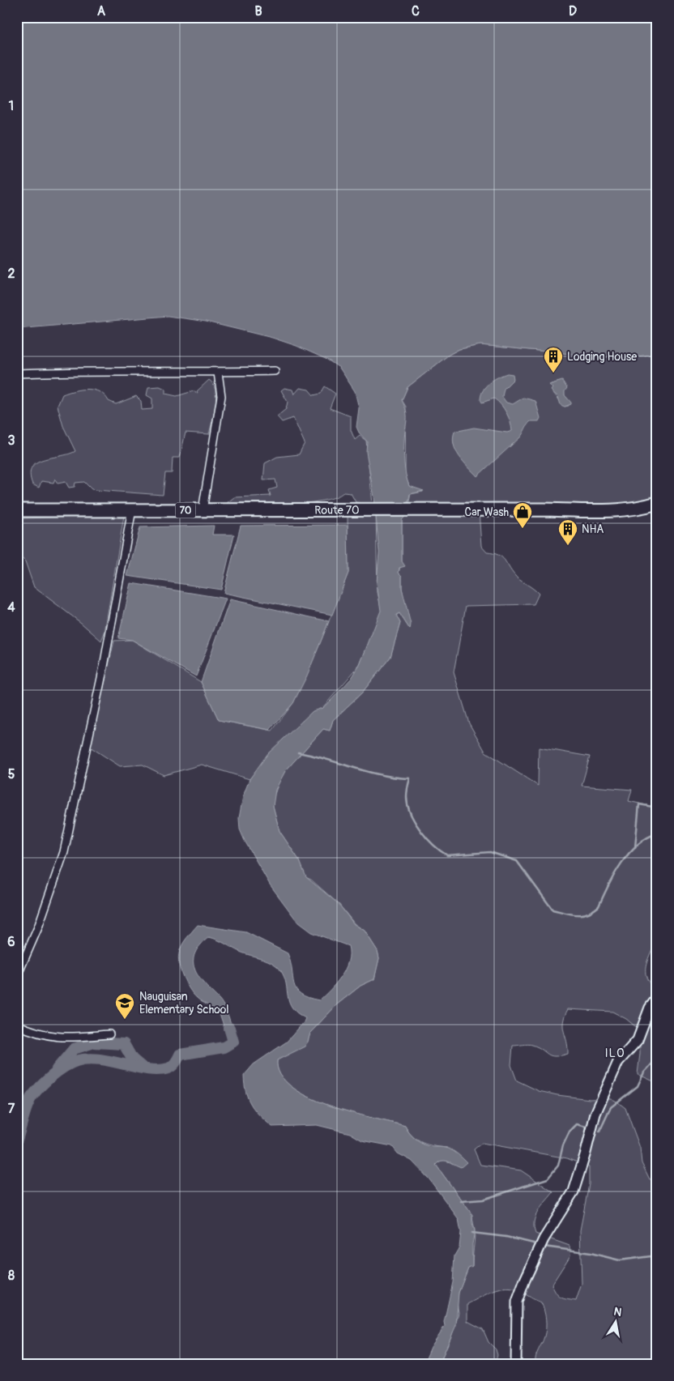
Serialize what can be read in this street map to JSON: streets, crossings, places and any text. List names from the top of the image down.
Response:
{
  "streets": {
    "highway": ["Route 70", "70"]
  },
  "districts": ["ILO"],
  "places": {
    "building": ["Lodging House", "NHA"],
    "shop": ["Car Wash"],
    "school or university": ["Nauguisan Elementary School"]
  },
  "north": "top",
  "grid": {
    "columns": [
      "A",
      "B",
      "C",
      "D"
    ],
    "rows": [
      "1",
      "2",
      "3",
      "4",
      "5",
      "6",
      "7",
      "8"
    ]
  }
}
